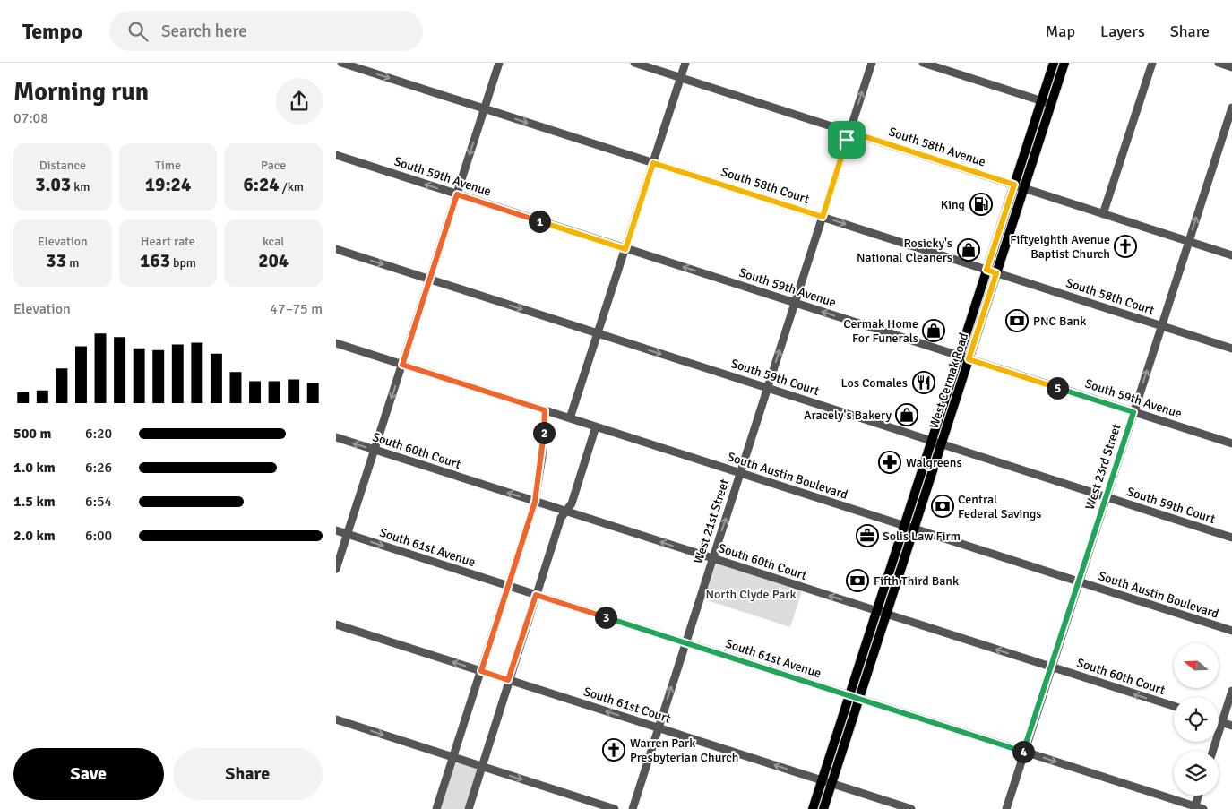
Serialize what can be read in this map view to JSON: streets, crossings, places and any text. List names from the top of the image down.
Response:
{
  "streets": {
    "main road": ["West Cermak Road"],
    "street": [
      "South 58th Avenue",
      "South 59th Avenue",
      "South 58th Court",
      "South 59th Court",
      "South 60th Court",
      "West 23rd Street",
      "South Austin Boulevard",
      "West 21st Street",
      "South 61st Avenue",
      "South 61st Court"
    ]
  },
  "crossings": [
    ["South 58th Avenue", "West Cermak Road"],
    ["South 58th Avenue", "West 23rd Street"],
    ["South 58th Avenue", "West 21st Street"],
    ["South 59th Avenue", "West Cermak Road"],
    ["South 59th Avenue", "West 23rd Street"],
    ["South 59th Avenue", "West 21st Street"],
    ["South 58th Court", "West Cermak Road"],
    ["South 58th Court", "West 23rd Street"],
    ["South 58th Court", "West 21st Street"],
    ["South 59th Court", "West Cermak Road"],
    ["South 59th Court", "West 23rd Street"],
    ["South 59th Court", "West 21st Street"],
    ["West Cermak Road", "South 60th Court"],
    ["West Cermak Road", "South Austin Boulevard"],
    ["West Cermak Road", "South 61st Avenue"],
    ["West Cermak Road", "South 61st Court"],
    ["South 60th Court", "West 23rd Street"],
    ["South 60th Court", "West 21st Street"],
    ["West 23rd Street", "South Austin Boulevard"],
    ["West 23rd Street", "South 61st Avenue"],
    ["South Austin Boulevard", "West 21st Street"],
    ["West 21st Street", "South 61st Avenue"],
    ["West 21st Street", "South 61st Court"]
  ],
  "one_way": [
    "South 59th Avenue",
    "South 58th Court",
    "South 59th Court",
    "South 60th Court",
    "West 21st Street",
    "South 61st Avenue",
    "South 61st Court"
  ],
  "parks": ["North Clyde Park"],
  "places": {
    "fuel station": ["King"],
    "church": ["Fiftyeighth Avenue Baptist Church", "Warren Park Presbyterian Church"],
    "shop": ["Rosicky's National Cleaners", "Cermak Home For Funerals", "Aracely's Bakery"],
    "bank": ["PNC Bank", "Central Federal Savings", "Fifth Third Bank"],
    "restaurant": ["Los Comales"],
    "pharmacy": ["Walgreens"],
    "office": ["Solis Law Firm"]
  },
  "north": "left",
  "page": {
    "header": "Tempo",
    "search": "Search here",
    "nav": ["Map", "Layers", "Share"],
    "heading": ["Morning run", "07:08"],
    "stats": [
      ["Distance", "3.03 km"],
      ["Time", "19:24"],
      ["Pace", "6:24 /km"],
      ["Elevation", "33 m"],
      ["Heart rate", "163 bpm"],
      ["kcal", "204"]
    ],
    "pins": [
      "1",
      "5",
      "2",
      "3",
      "4"
    ],
    "chart": ["Elevation", "47–75 m"],
    "list": [
      {
        "name": "500 m",
        "note": "6:20"
      },
      {
        "name": "1.0 km",
        "note": "6:26"
      },
      {
        "name": "1.5 km",
        "note": "6:54"
      },
      {
        "name": "2.0 km",
        "note": "6:00"
      }
    ],
    "buttons": ["Save", "Share"]
  }
}
